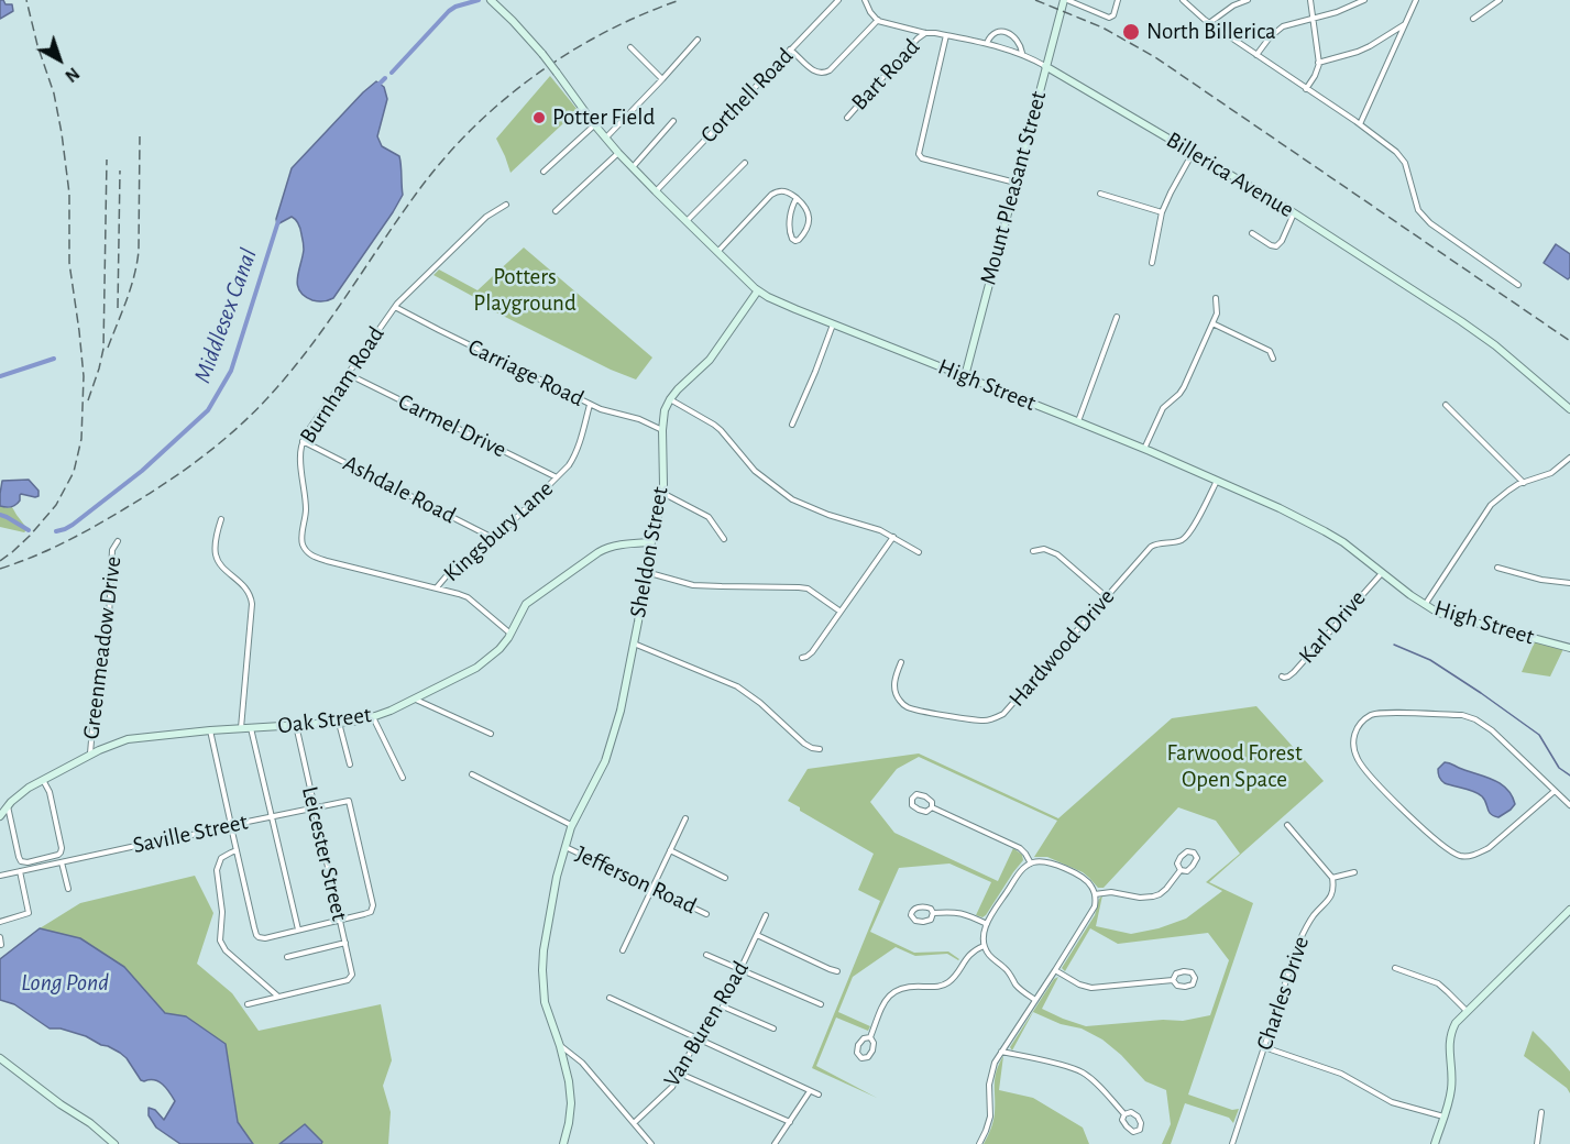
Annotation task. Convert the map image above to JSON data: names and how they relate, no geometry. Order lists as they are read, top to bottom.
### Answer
{
  "streets": {
    "main road": [
      "Billerica Avenue",
      "Mount Pleasant Street",
      "High Street",
      "Sheldon Street",
      "Oak Street"
    ],
    "street": [
      "Bart Road",
      "Corthell Road",
      "Carriage Road",
      "Burnham Road",
      "Carmel Drive",
      "Ashdale Road",
      "Kingsbury Lane",
      "Karl Drive",
      "Greenmeadow Drive",
      "Hardwood Drive",
      "Saville Street",
      "Leicester Street",
      "Jefferson Road",
      "Charles Drive",
      "Van Buren Road"
    ]
  },
  "crossings": [
    ["Bart Road", "Billerica Avenue"],
    ["Corthell Road", "High Street"],
    ["Billerica Avenue", "Mount Pleasant Street"],
    ["Mount Pleasant Street", "High Street"],
    ["Carriage Road", "Burnham Road"],
    ["Carriage Road", "Kingsbury Lane"],
    ["Carriage Road", "Sheldon Street"],
    ["Burnham Road", "Carmel Drive"],
    ["Burnham Road", "Ashdale Road"],
    ["Burnham Road", "Kingsbury Lane"],
    ["Burnham Road", "Oak Street"],
    ["High Street", "Sheldon Street"],
    ["High Street", "Karl Drive"],
    ["High Street", "Hardwood Drive"],
    ["Carmel Drive", "Kingsbury Lane"],
    ["Ashdale Road", "Kingsbury Lane"],
    ["Sheldon Street", "Oak Street"],
    ["Sheldon Street", "Jefferson Road"],
    ["Greenmeadow Drive", "Oak Street"],
    ["Oak Street", "Leicester Street"],
    ["Saville Street", "Leicester Street"]
  ],
  "water": ["Middlesex Canal", "Long Pond"],
  "parks": ["Potters Playground", "Farwood Forest Open Space"],
  "places": ["North Billerica", "Potter Field"],
  "north": "bottom right"
}
